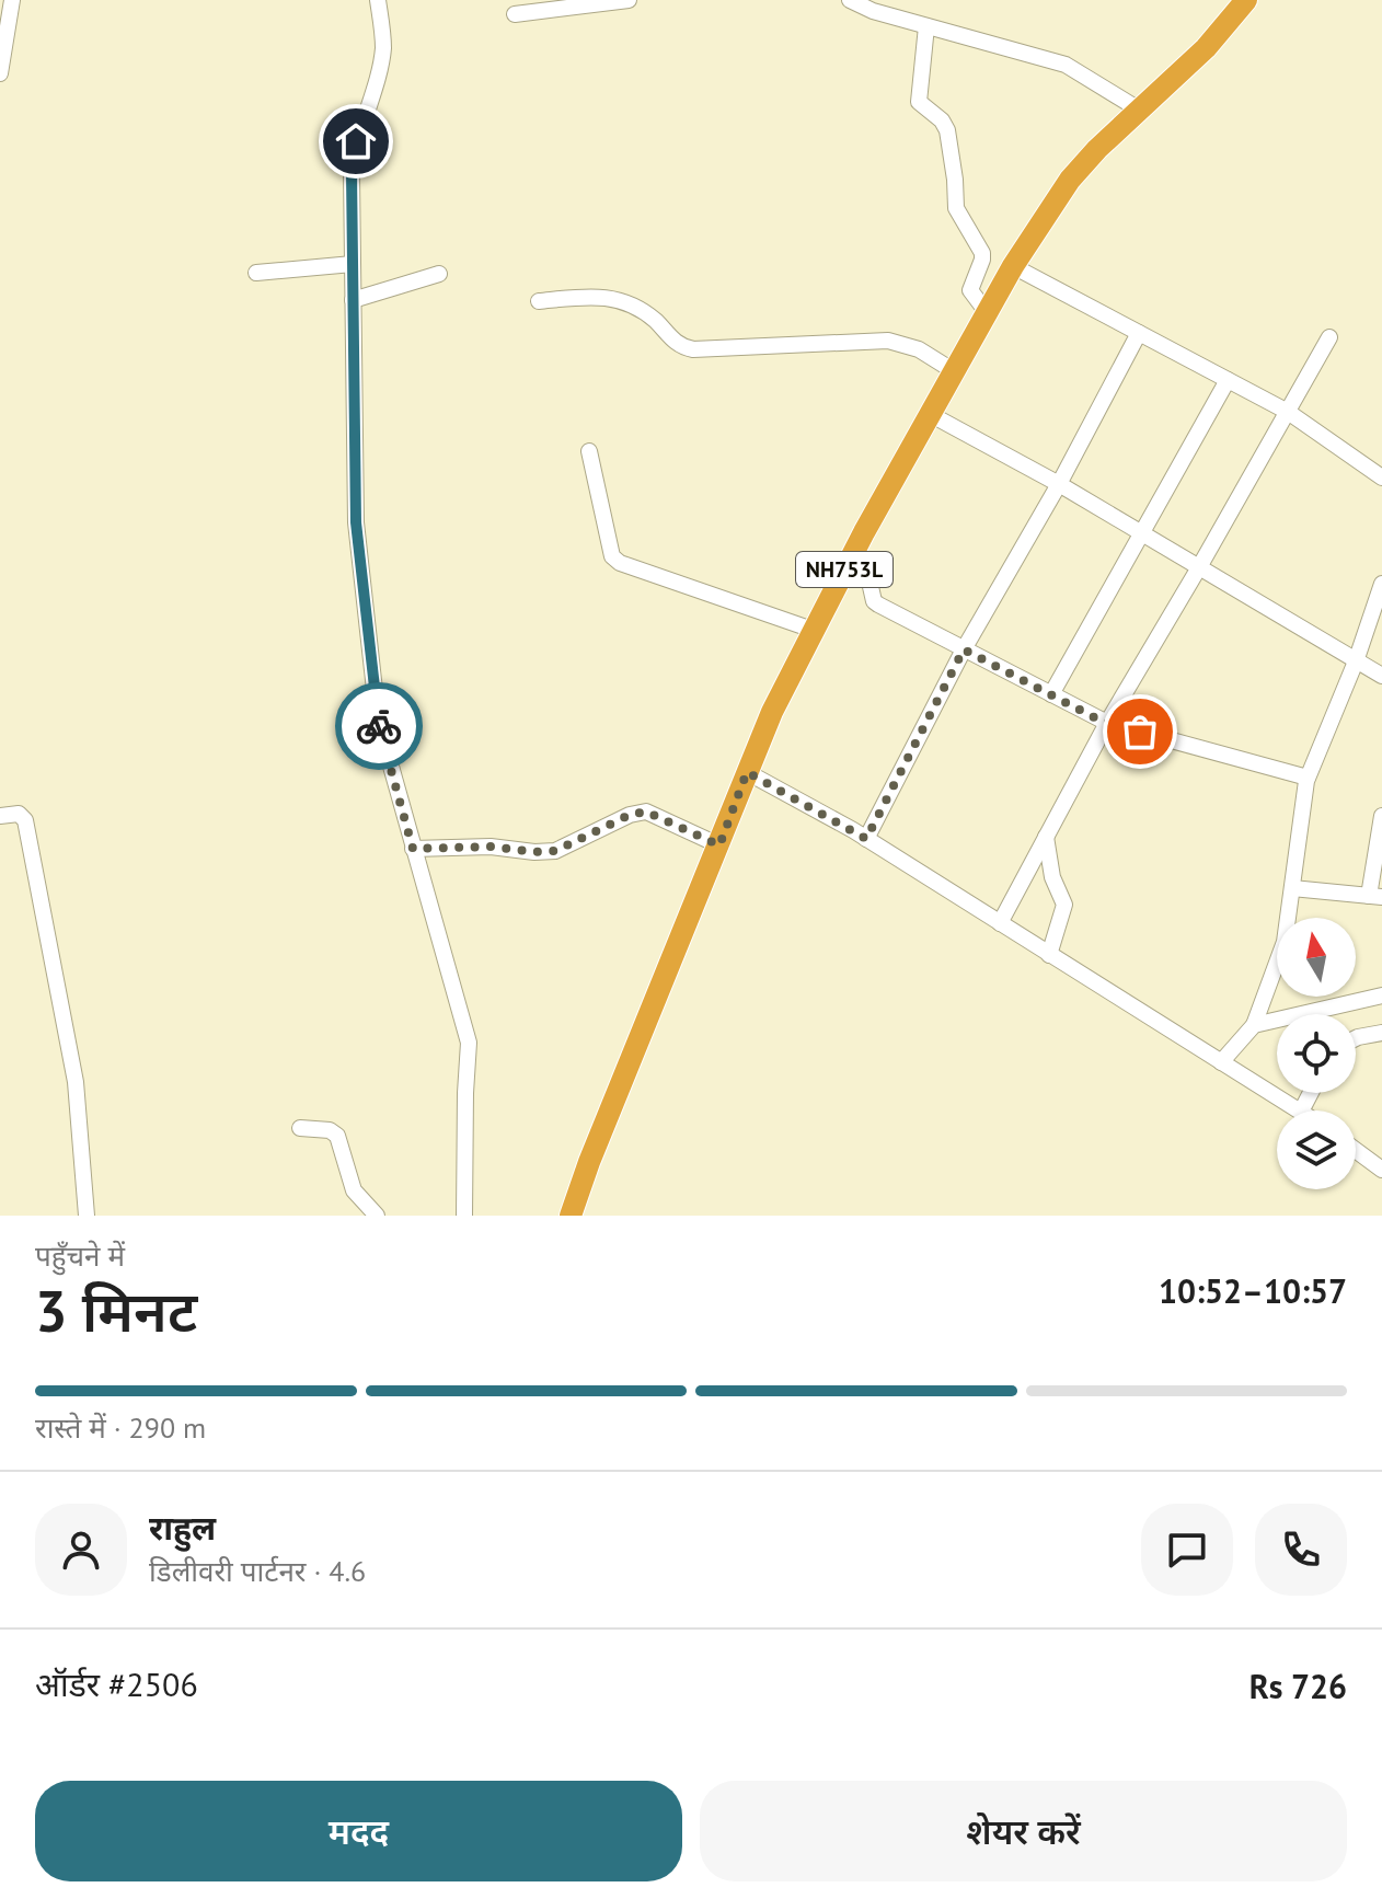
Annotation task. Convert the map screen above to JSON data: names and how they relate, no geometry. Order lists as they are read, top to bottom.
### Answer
{
  "streets": {
    "highway": ["NH753L"]
  },
  "north": "top",
  "page": {
    "heading": ["3 मिनट", "पहुँचने में", "10:52–10:57"],
    "panel": [
      "राहुल",
      "डिलीवरी पार्टनर · 4.6",
      "ऑर्डर #2506",
      "Rs 726"
    ],
    "bar": "रास्ते में · 290 m",
    "buttons": ["मदद", "शेयर करें"]
  }
}
